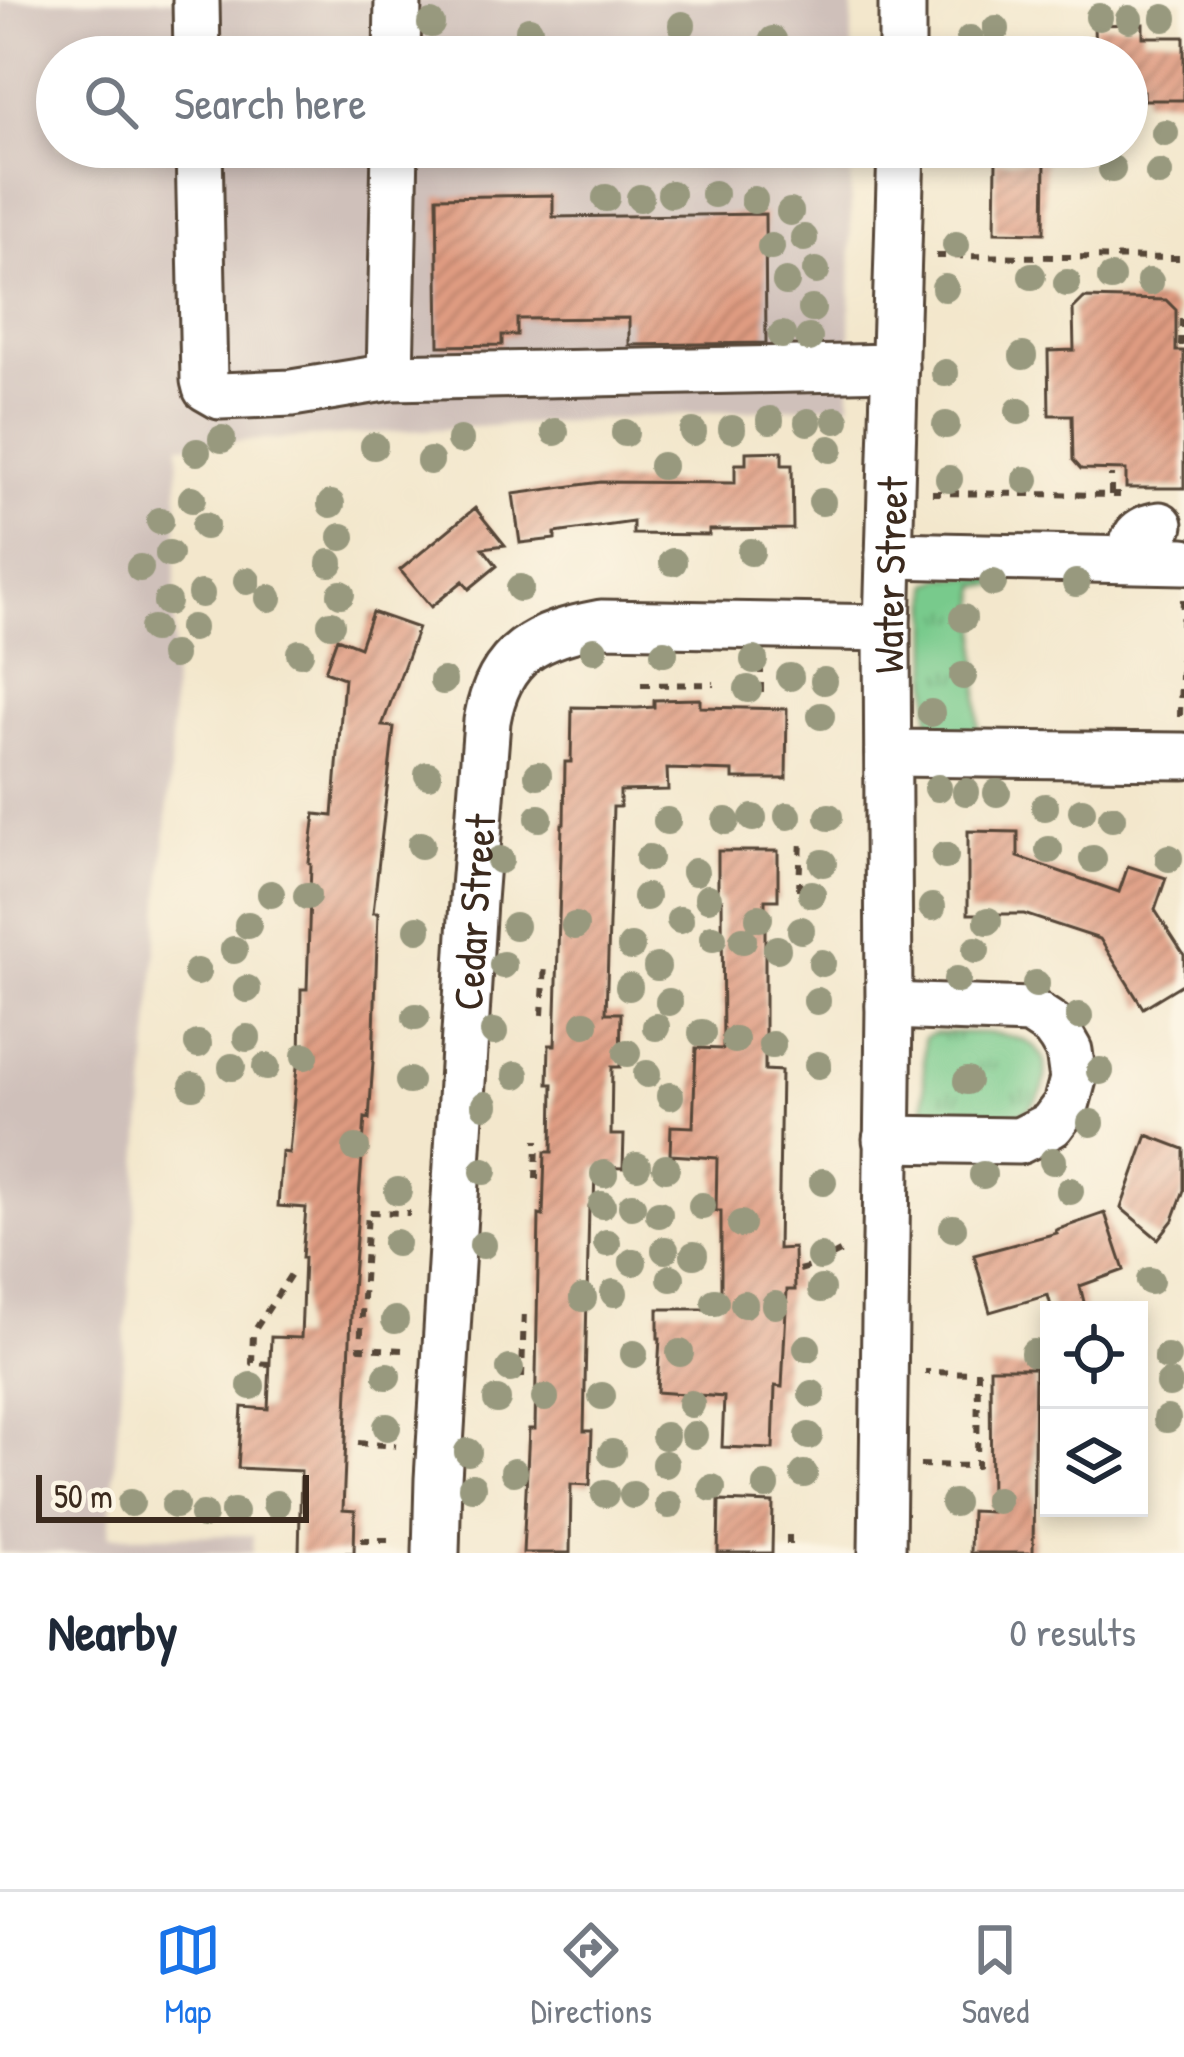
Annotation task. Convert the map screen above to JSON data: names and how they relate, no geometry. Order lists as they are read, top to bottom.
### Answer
{
  "streets": {
    "street": ["Water Street", "Cedar Street"]
  },
  "crossings": [
    ["Water Street", "Cedar Street"]
  ],
  "scale_bar": "50 m",
  "page": {
    "search": "Search here",
    "scale": "50 m",
    "heading": ["Nearby", "0 results"],
    "nav": ["Map", "Directions", "Saved"]
  }
}
